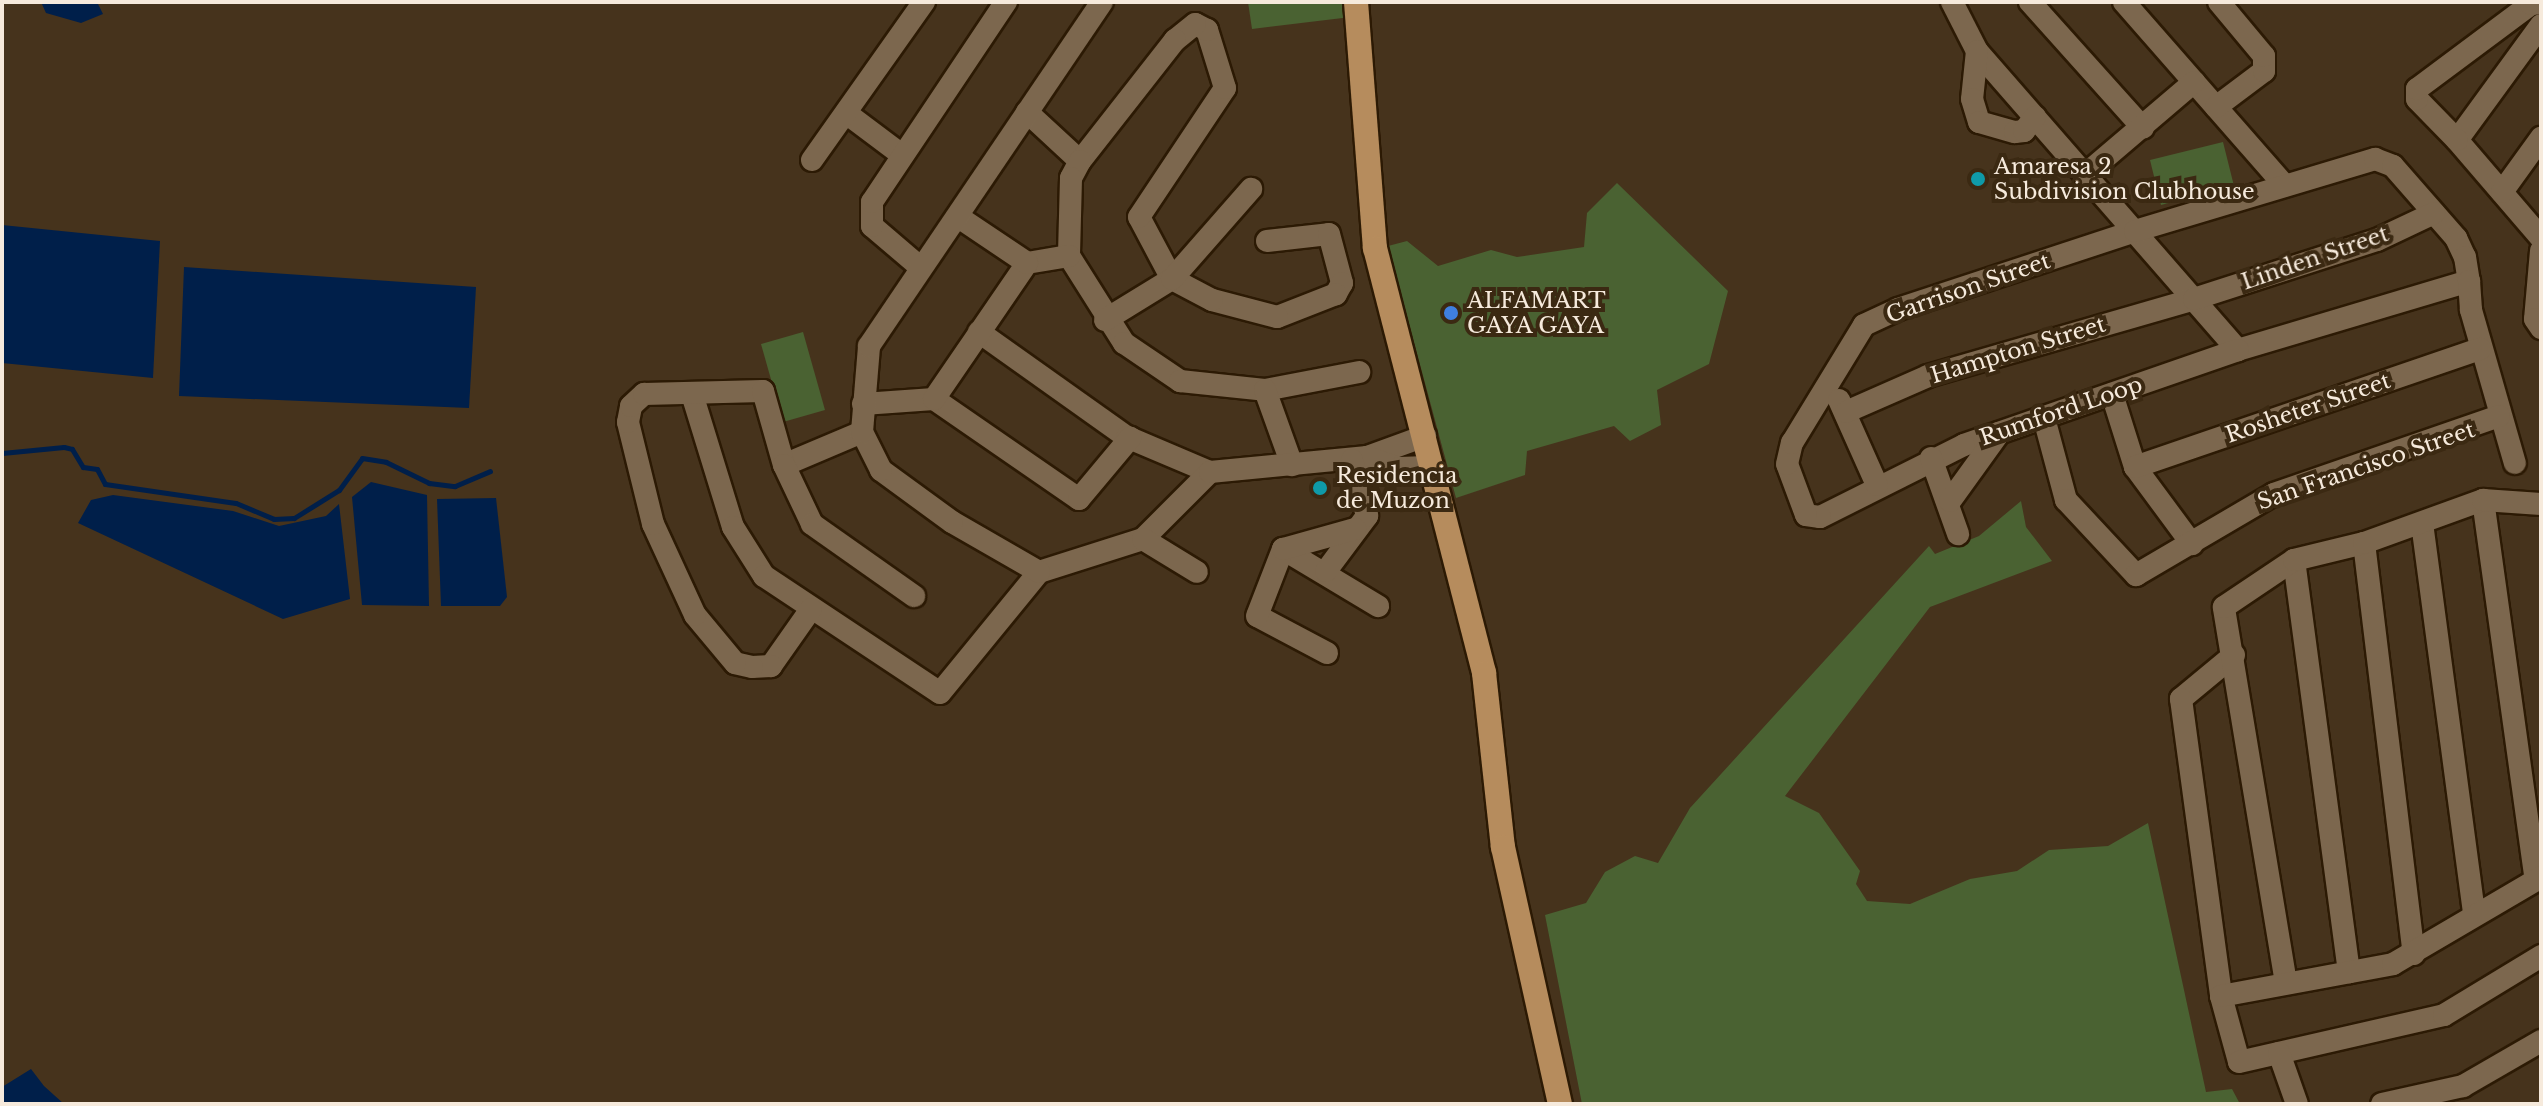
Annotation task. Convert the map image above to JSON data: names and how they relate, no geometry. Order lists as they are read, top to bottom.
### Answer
{
  "streets": {
    "street": [
      "Linden Street",
      "Garrison Street",
      "Hampton Street",
      "Rosheter Street",
      "Rumford Loop",
      "San Francisco Street"
    ]
  },
  "crossings": [
    ["Linden Street", "Garrison Street"],
    ["Linden Street", "Hampton Street"],
    ["Garrison Street", "Rumford Loop"],
    ["Rumford Loop", "San Francisco Street"]
  ],
  "places": ["Amaresa 2 Subdivision Clubhouse", "ALFAMART GAYA GAYA", "Residencia de Muzon"]
}
